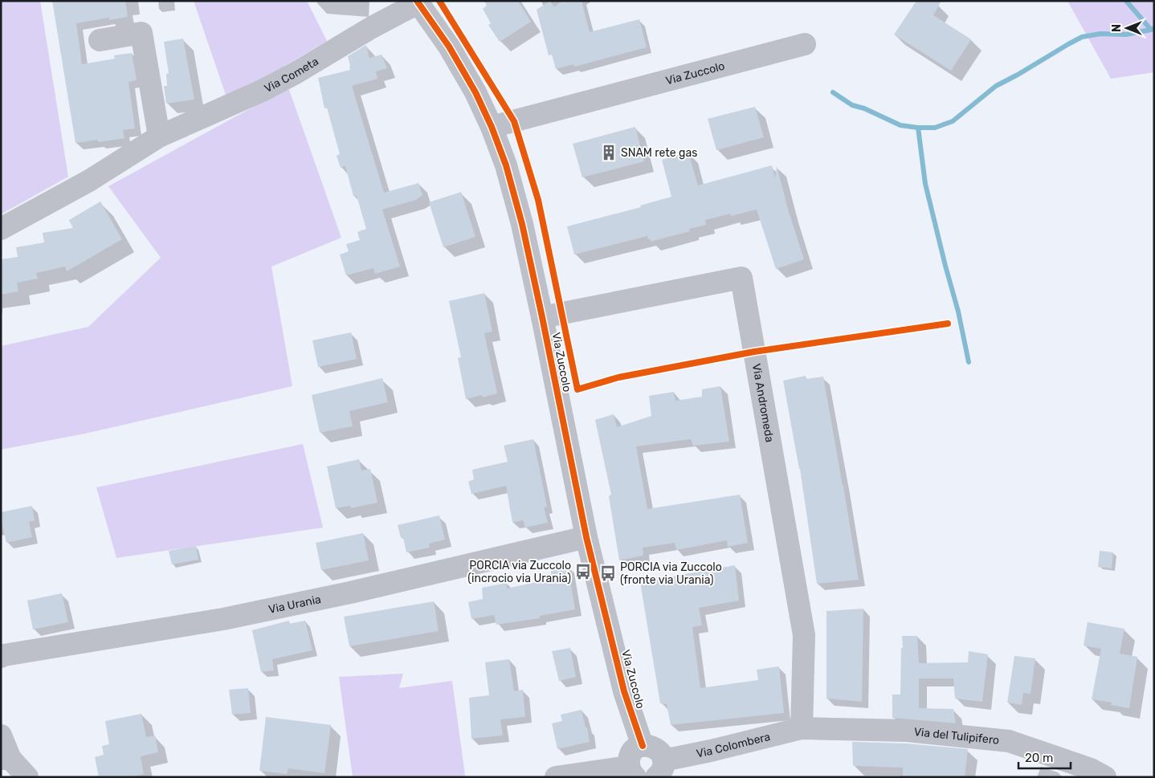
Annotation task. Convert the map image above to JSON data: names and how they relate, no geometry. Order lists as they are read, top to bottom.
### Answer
{
  "streets": {
    "street": [
      "Via Zuccolo",
      "Via Cometa",
      "Via Andromeda",
      "Via Urania",
      "Via del Tulipifero",
      "Via Colombera"
    ]
  },
  "crossings": [
    ["Via Zuccolo", "Via Cometa"],
    ["Via Zuccolo", "Via Andromeda"],
    ["Via Zuccolo", "Via Urania"],
    ["Via Andromeda", "Via del Tulipifero"],
    ["Via Andromeda", "Via Colombera"],
    ["Via del Tulipifero", "Via Colombera"]
  ],
  "places": {
    "building": ["SNAM rete gas"],
    "bus stop": ["PORCIA via Zuccolo (incrocio via Urania)", "PORCIA via Zuccolo (fronte via Urania)"]
  },
  "scale_bar": "20 m",
  "north": "left"
}
